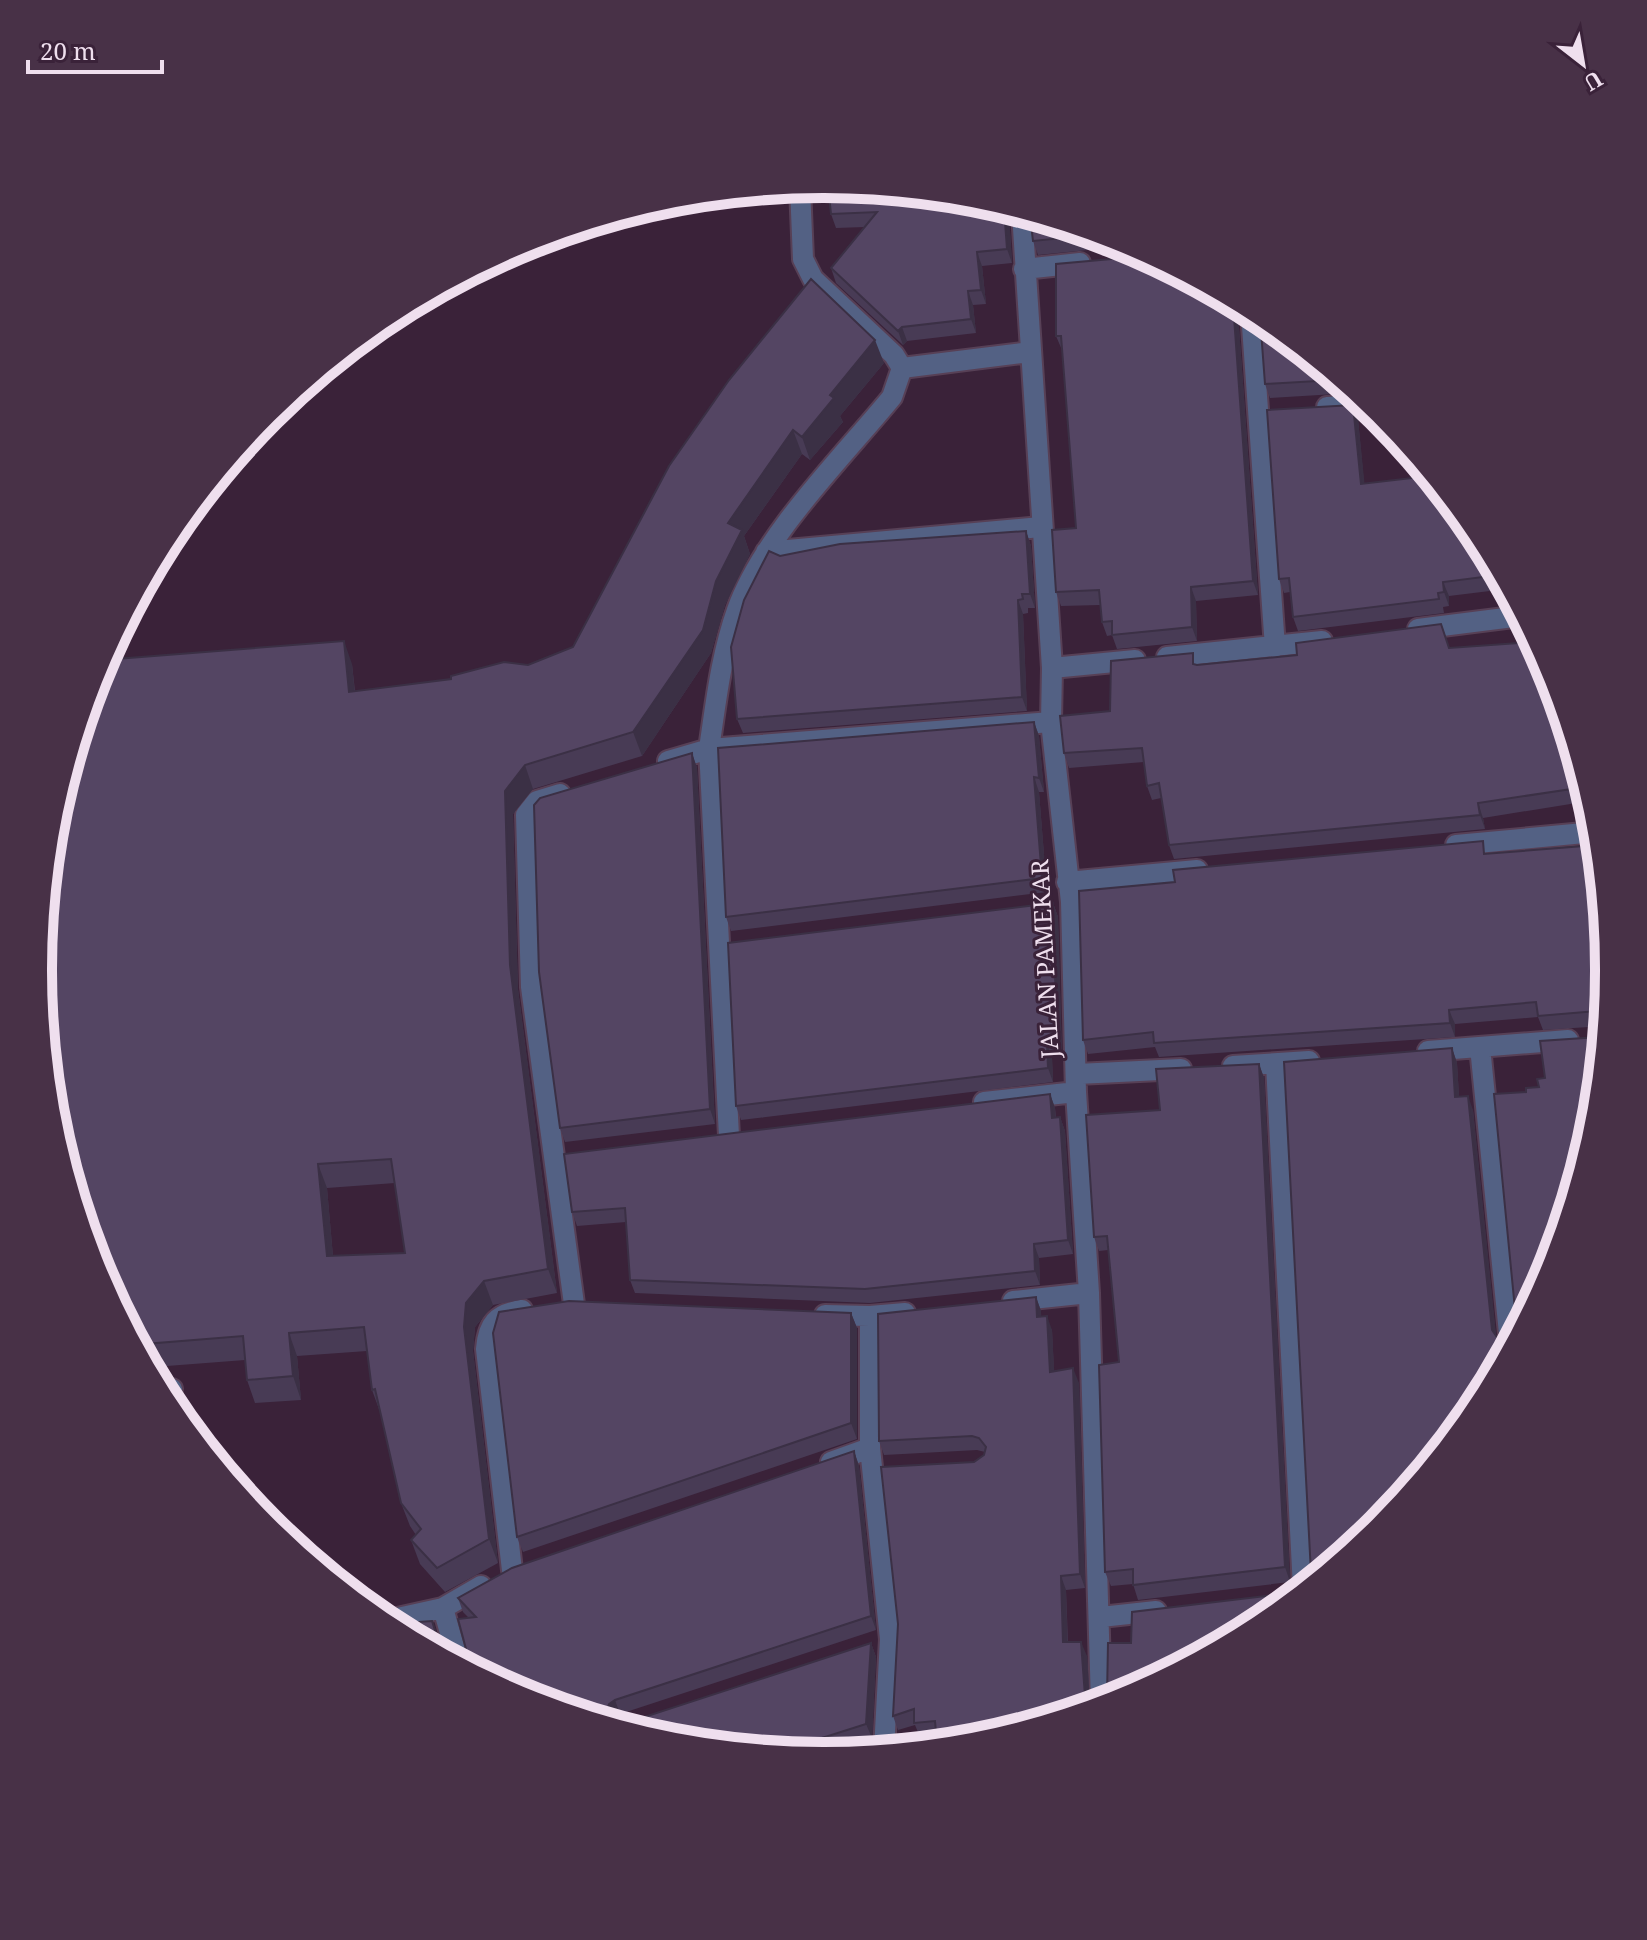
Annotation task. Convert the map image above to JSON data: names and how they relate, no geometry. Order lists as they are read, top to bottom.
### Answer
{
  "streets": {
    "street": ["JALAN PAMEKAR"]
  },
  "scale_bar": "20 m",
  "north": "bottom right"
}
